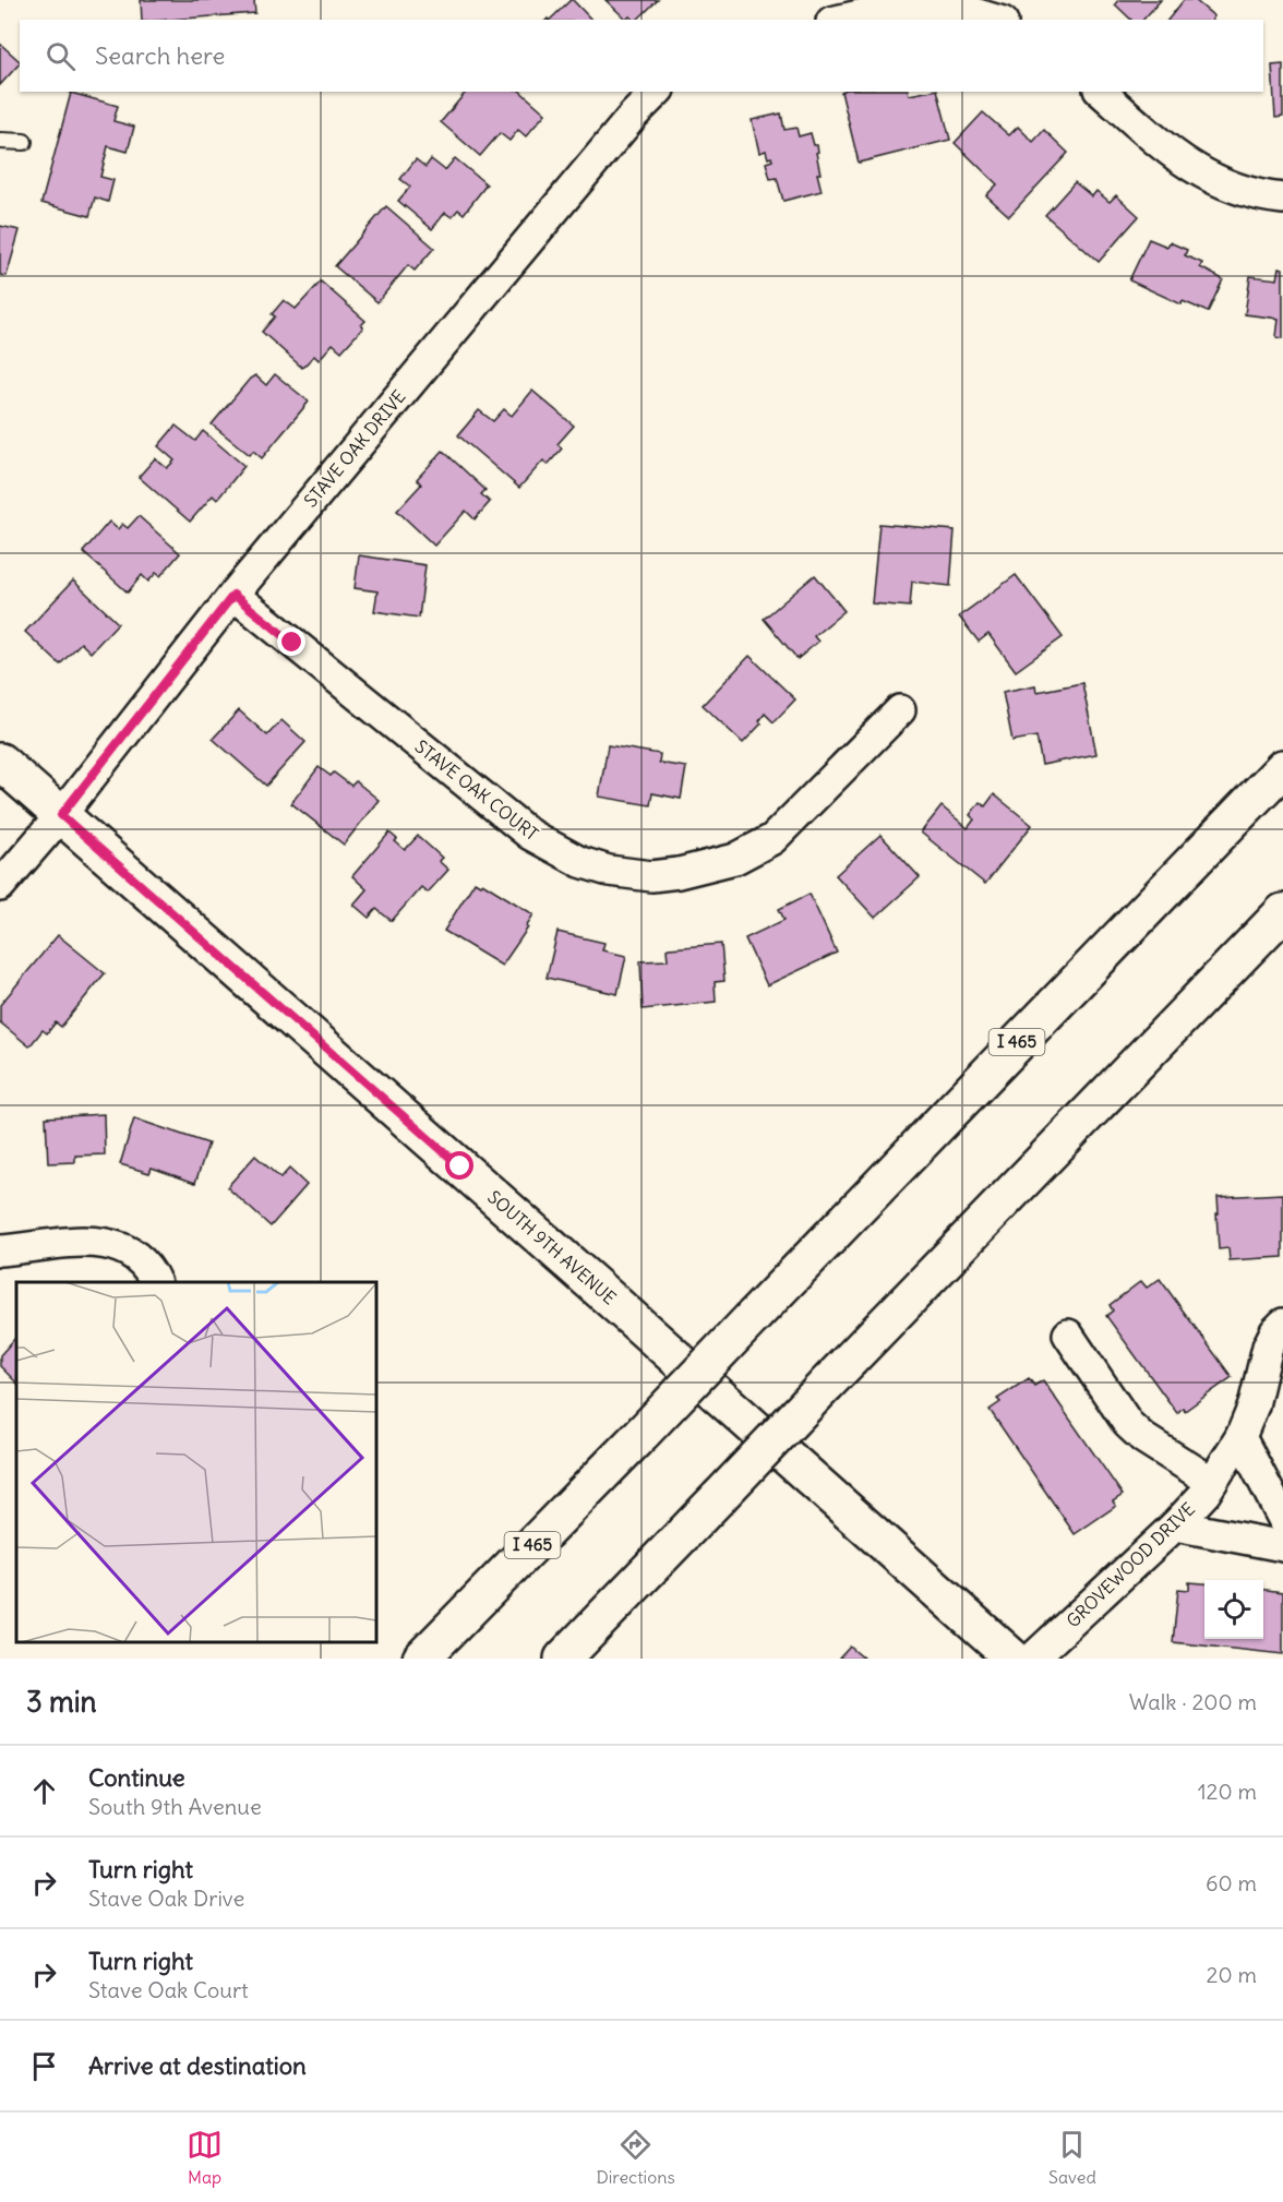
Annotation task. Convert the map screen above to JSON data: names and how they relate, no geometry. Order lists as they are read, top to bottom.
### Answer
{
  "streets": {
    "main road": ["I 465", "SOUTH 9TH AVENUE"],
    "street": ["STAVE OAK DRIVE", "STAVE OAK COURT", "GROVEWOOD DRIVE"]
  },
  "crossings": [
    ["STAVE OAK DRIVE", "STAVE OAK COURT"],
    ["STAVE OAK DRIVE", "SOUTH 9TH AVENUE"]
  ],
  "page": {
    "search": "Search here",
    "heading": ["3 min", "Walk · 200 m"],
    "list": [
      ["Continue", "South 9th Avenue", "120 m"],
      ["Turn right", "Stave Oak Drive", "60 m"],
      ["Turn right", "Stave Oak Court", "20 m"],
      "Arrive at destination"
    ],
    "nav": ["Map", "Directions", "Saved"]
  }
}
